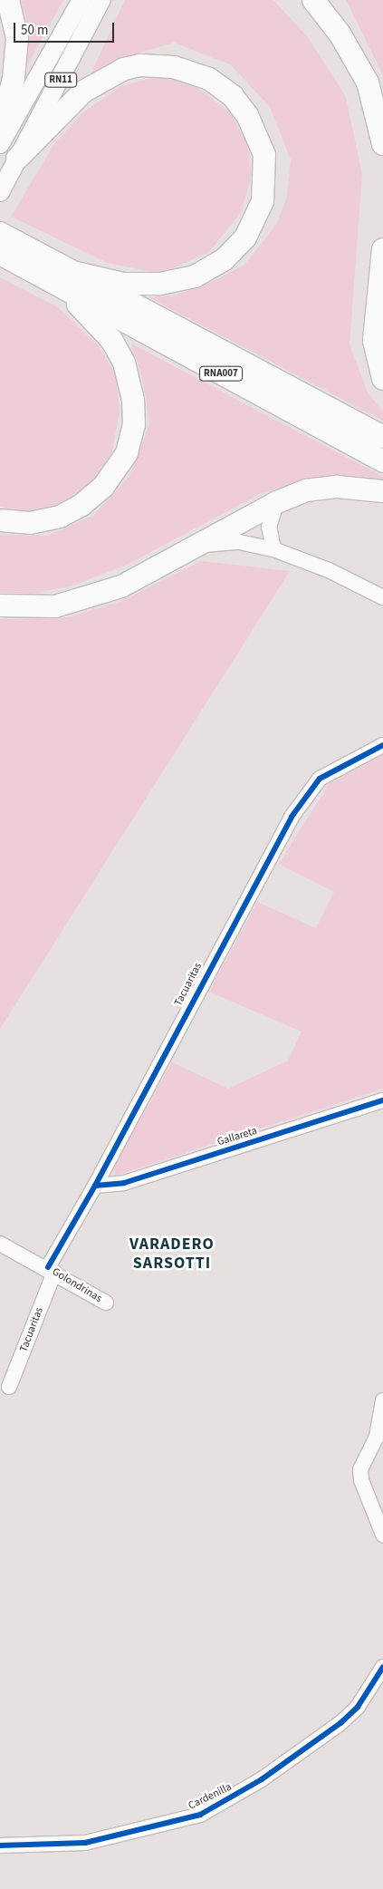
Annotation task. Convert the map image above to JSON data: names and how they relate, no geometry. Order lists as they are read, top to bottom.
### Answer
{
  "streets": {
    "highway": ["RNA007"],
    "main road": ["RN11"],
    "street": [
      "Tacuaritas",
      "Gallareta",
      "Golondrinas",
      "Cardenilla"
    ]
  },
  "crossings": [
    ["Tacuaritas", "Gallareta"],
    ["Tacuaritas", "Golondrinas"]
  ],
  "districts": ["VARADERO SARSOTTI"],
  "scale_bar": "50 m"
}
